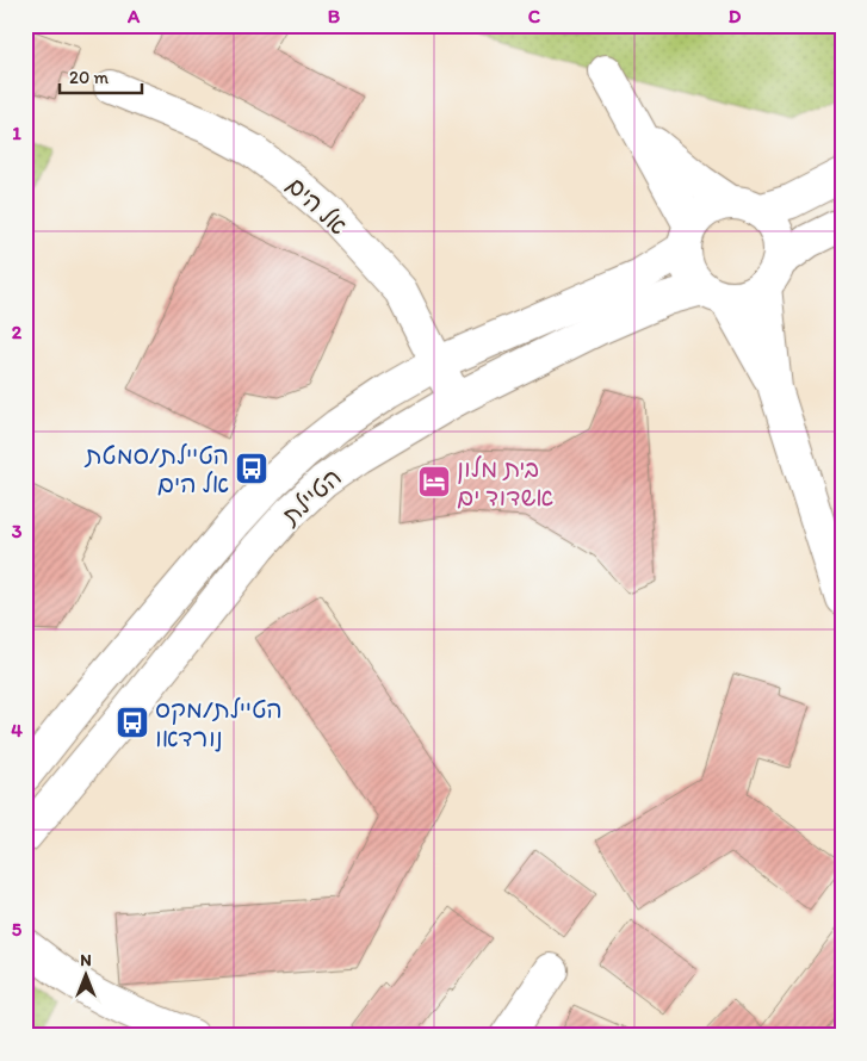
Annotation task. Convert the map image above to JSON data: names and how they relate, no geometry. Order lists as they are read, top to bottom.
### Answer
{
  "streets": {
    "main road": ["אל הים", "הטיילת"]
  },
  "crossings": [
    ["אל הים", "הטיילת"]
  ],
  "places": {
    "bus stop": ["הטיילת/סמטת אל הים", "הטיילת/מקס נורדאו"],
    "hotel": ["בית מלון אשדוד ים"]
  },
  "scale_bar": "20 m",
  "north": "top",
  "grid": {
    "columns": [
      "A",
      "B",
      "C",
      "D"
    ],
    "rows": [
      "1",
      "2",
      "3",
      "4",
      "5"
    ]
  }
}
